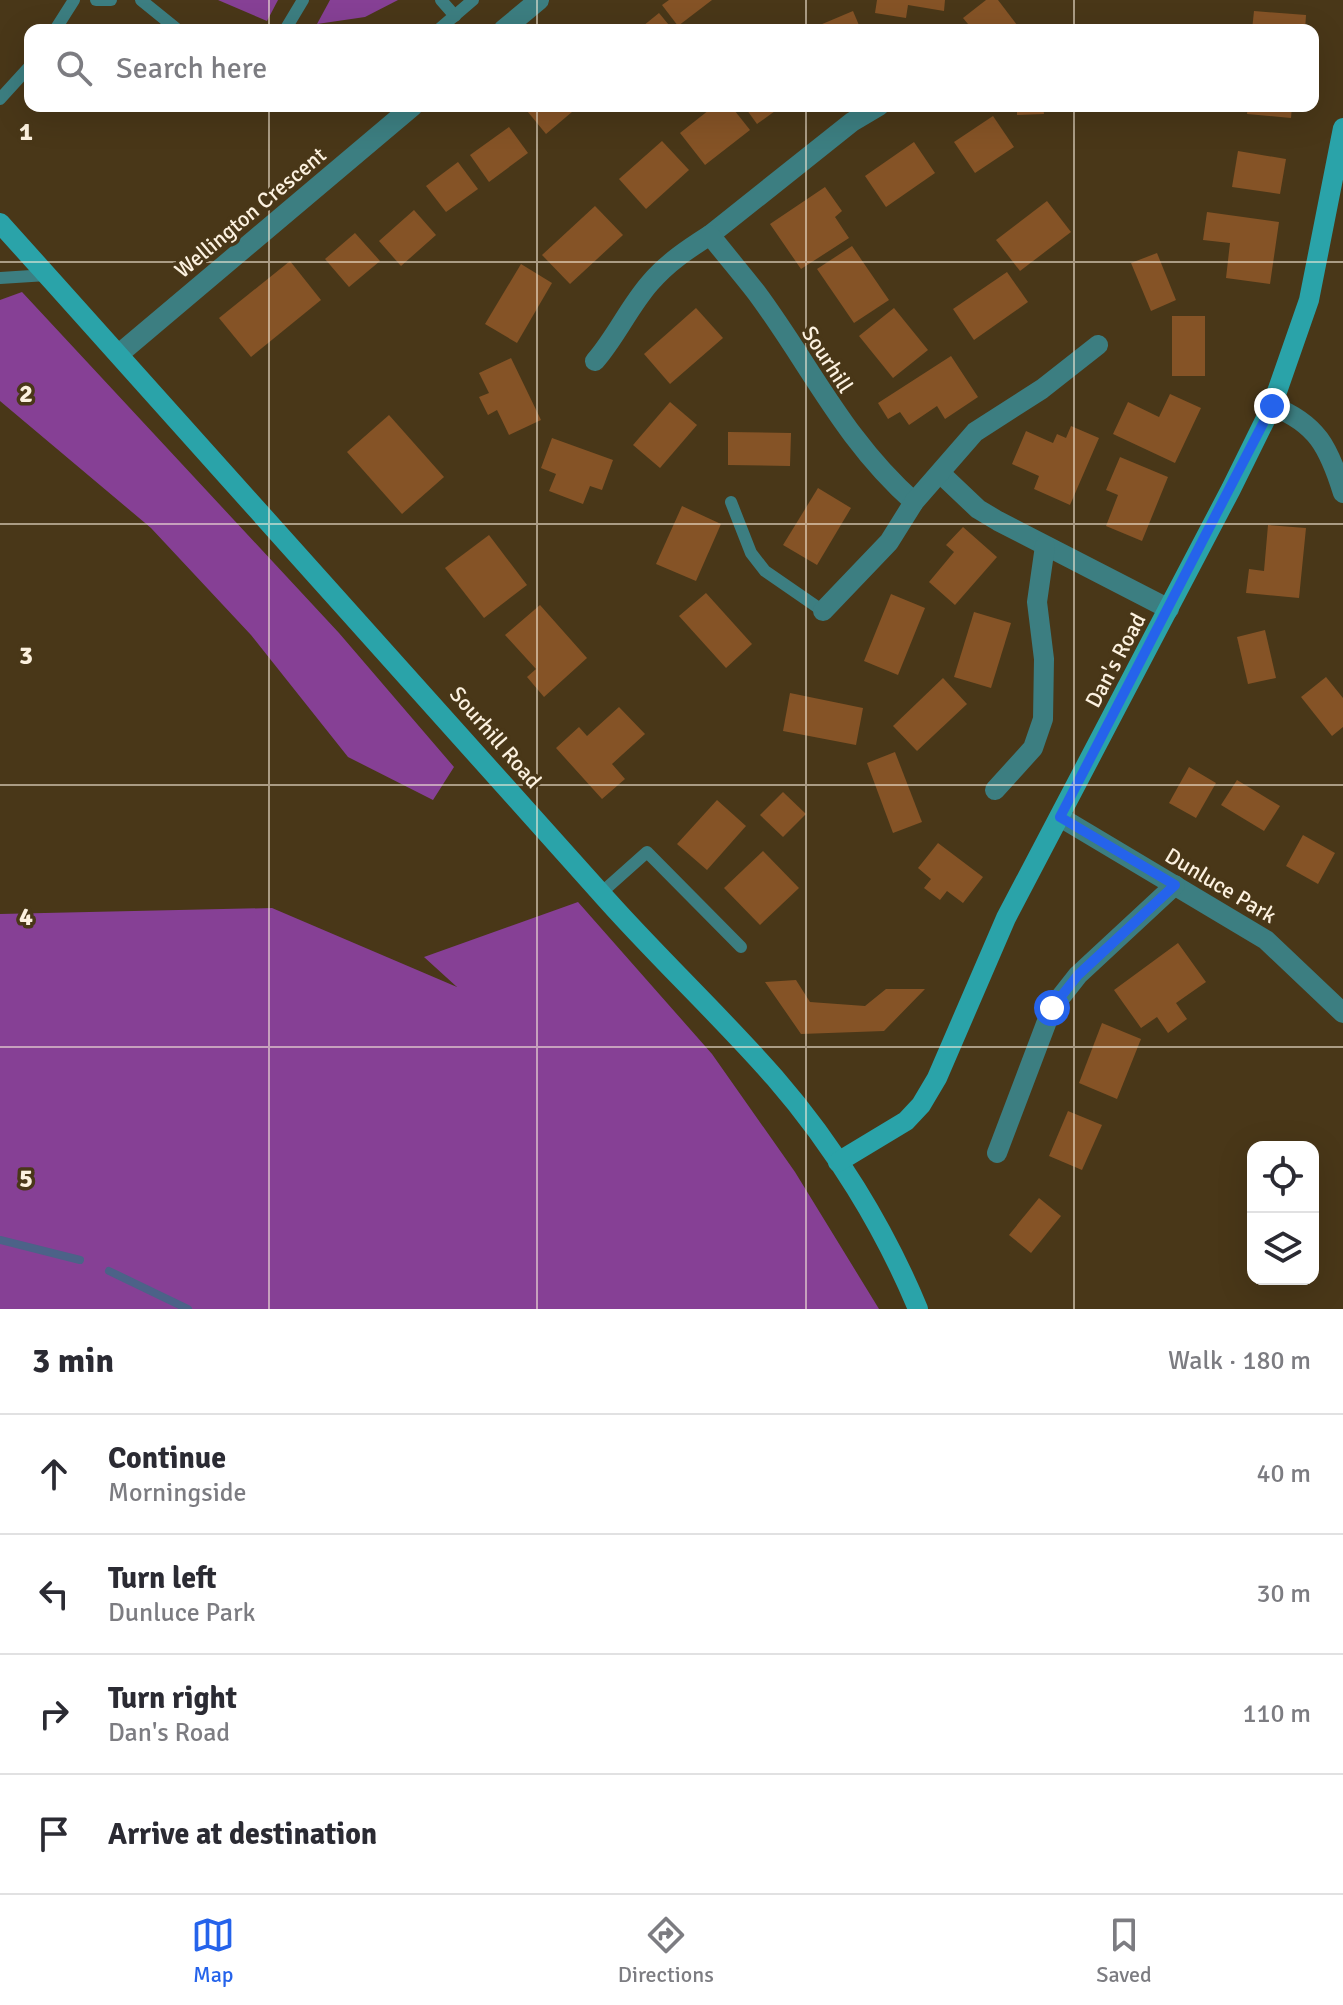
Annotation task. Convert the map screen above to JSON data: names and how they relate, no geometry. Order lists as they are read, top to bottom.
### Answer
{
  "streets": {
    "street": [
      "Wellington Crescent",
      "Sourhill",
      "Dan's Road",
      "Sourhill Road",
      "Dunluce Park"
    ]
  },
  "crossings": [
    ["Wellington Crescent", "Sourhill Road"],
    ["Dan's Road", "Sourhill Road"],
    ["Dan's Road", "Dunluce Park"]
  ],
  "page": {
    "search": "Search here",
    "heading": ["3 min", "Walk · 180 m"],
    "list": [
      ["Continue", "Morningside", "40 m"],
      ["Turn left", "Dunluce Park", "30 m"],
      ["Turn right", "Dan's Road", "110 m"],
      "Arrive at destination"
    ],
    "nav": ["Map", "Directions", "Saved"]
  },
  "grid": {
    "rows": [
      "1",
      "2",
      "3",
      "4",
      "5"
    ]
  }
}
